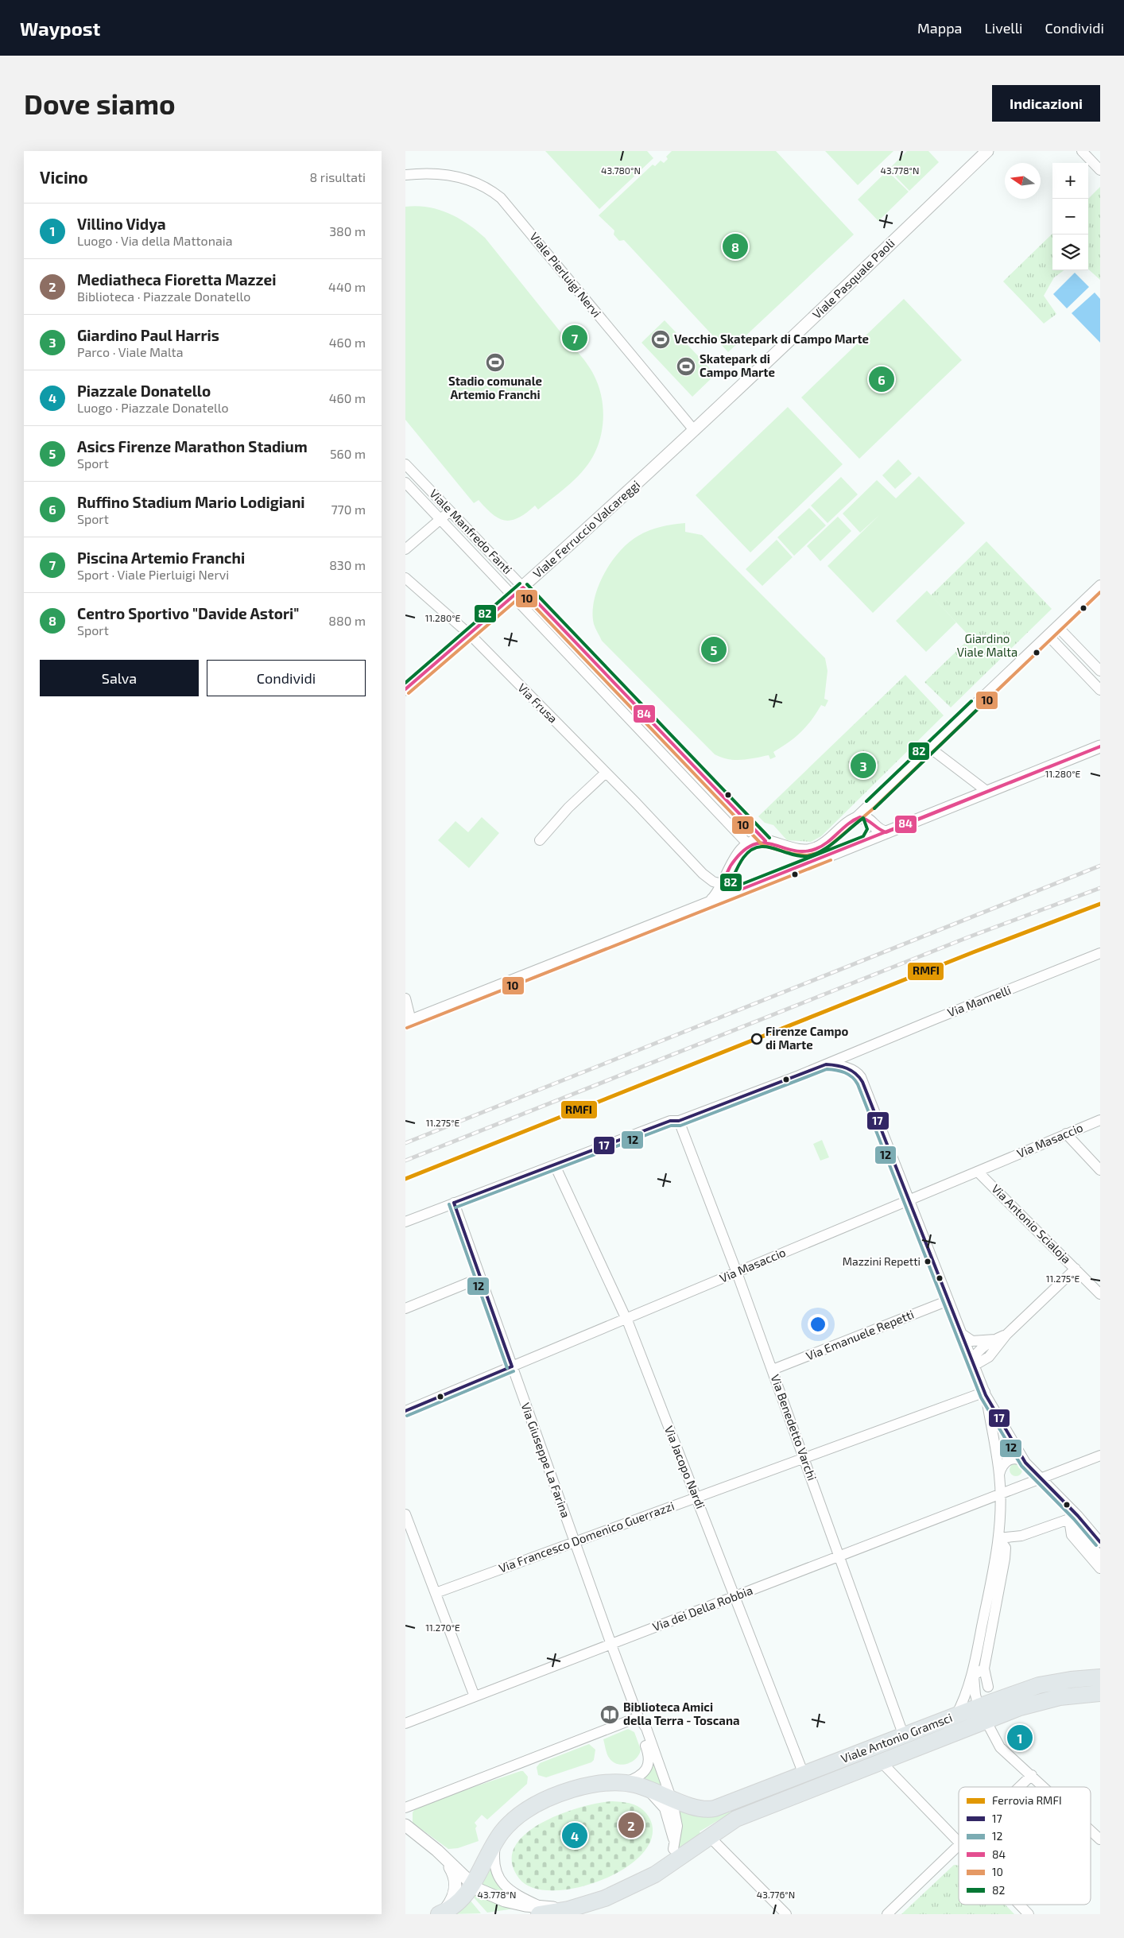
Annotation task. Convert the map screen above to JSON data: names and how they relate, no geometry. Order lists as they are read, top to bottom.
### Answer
{
  "streets": {
    "main road": ["Viale Antonio Gramsci"],
    "street": [
      "Viale Pierluigi Nervi",
      "Viale Pasquale Paoli",
      "Viale Ferruccio Valcareggi",
      "Viale Manfredo Fanti",
      "Via Frusa",
      "Via Mannelli",
      "Via Masaccio",
      "Via Antonio Scialoja",
      "Via Emanuele Repetti",
      "Via Benedetto Varchi",
      "Via Giuseppe La Farina",
      "Via Jacopo Nardi",
      "Via Francesco Domenico Guerrazzi",
      "Via dei Della Robbia"
    ]
  },
  "crossings": [
    ["Viale Pierluigi Nervi", "Viale Pasquale Paoli"],
    ["Viale Pasquale Paoli", "Viale Ferruccio Valcareggi"],
    ["Viale Ferruccio Valcareggi", "Viale Manfredo Fanti"],
    ["Viale Ferruccio Valcareggi", "Via Frusa"],
    ["Via Mannelli", "Via Benedetto Varchi"],
    ["Via Mannelli", "Via Giuseppe La Farina"],
    ["Via Mannelli", "Via Jacopo Nardi"],
    ["Via Masaccio", "Via Antonio Scialoja"],
    ["Via Masaccio", "Via Benedetto Varchi"],
    ["Via Masaccio", "Via Giuseppe La Farina"],
    ["Via Masaccio", "Via Jacopo Nardi"],
    ["Via Emanuele Repetti", "Via Benedetto Varchi"],
    ["Via Benedetto Varchi", "Via Francesco Domenico Guerrazzi"],
    ["Via Benedetto Varchi", "Via dei Della Robbia"],
    ["Via Benedetto Varchi", "Viale Antonio Gramsci"],
    ["Via Giuseppe La Farina", "Via Francesco Domenico Guerrazzi"],
    ["Via Giuseppe La Farina", "Via dei Della Robbia"],
    ["Via Jacopo Nardi", "Via Francesco Domenico Guerrazzi"],
    ["Via Jacopo Nardi", "Via dei Della Robbia"],
    ["Via Jacopo Nardi", "Viale Antonio Gramsci"]
  ],
  "parks": ["Giardino Viale Malta"],
  "places": {
    "sports": ["Vecchio Skatepark di Campo Marte", "Stadio comunale Artemio Franchi", "Skatepark di Campo Marte"],
    "other": ["Firenze Campo di Marte", "Mazzini Repetti"],
    "library": ["Biblioteca Amici della Terra - Toscana"]
  },
  "lines": [
    "transit line 82",
    "transit line 84",
    "transit line 10",
    "rail line RMFI",
    "transit line 17",
    "transit line 12"
  ],
  "legend": [
    "Ferrovia RMFI",
    "17",
    "12",
    "84",
    "10",
    "82"
  ],
  "north": "left",
  "page": {
    "header": "Waypost",
    "nav": ["Mappa", "Livelli", "Condividi"],
    "buttons": [
      "Indicazioni",
      ["Salva", "Condividi"]
    ],
    "title": "Dove siamo",
    "heading": ["Vicino", "8 risultati"],
    "map_buttons": ["+", "−"],
    "list": [
      {
        "mark": "1",
        "name": "Villino Vidya",
        "note": "Luogo · Via della Mattonaia",
        "value": "380 m"
      },
      {
        "mark": "2",
        "name": "Mediatheca Fioretta Mazzei",
        "note": "Biblioteca · Piazzale Donatello",
        "value": "440 m"
      },
      {
        "mark": "3",
        "name": "Giardino Paul Harris",
        "note": "Parco · Viale Malta",
        "value": "460 m"
      },
      {
        "mark": "4",
        "name": "Piazzale Donatello",
        "note": "Luogo · Piazzale Donatello",
        "value": "460 m"
      },
      {
        "mark": "5",
        "name": "Asics Firenze Marathon Stadium",
        "note": "Sport",
        "value": "560 m"
      },
      {
        "mark": "6",
        "name": "Ruffino Stadium Mario Lodigiani",
        "note": "Sport",
        "value": "770 m"
      },
      {
        "mark": "7",
        "name": "Piscina Artemio Franchi",
        "note": "Sport · Viale Pierluigi Nervi",
        "value": "830 m"
      },
      {
        "mark": "8",
        "name": "Centro Sportivo \"Davide Astori\"",
        "note": "Sport",
        "value": "880 m"
      }
    ],
    "pins": [
      "8",
      "7",
      "6",
      "5",
      "3",
      "1",
      "2",
      "4"
    ]
  },
  "coordinates": [
    "43.780°N",
    "43.778°N",
    "11.280°E",
    "11.275°E",
    "11.270°E",
    "43.776°N"
  ]
}
